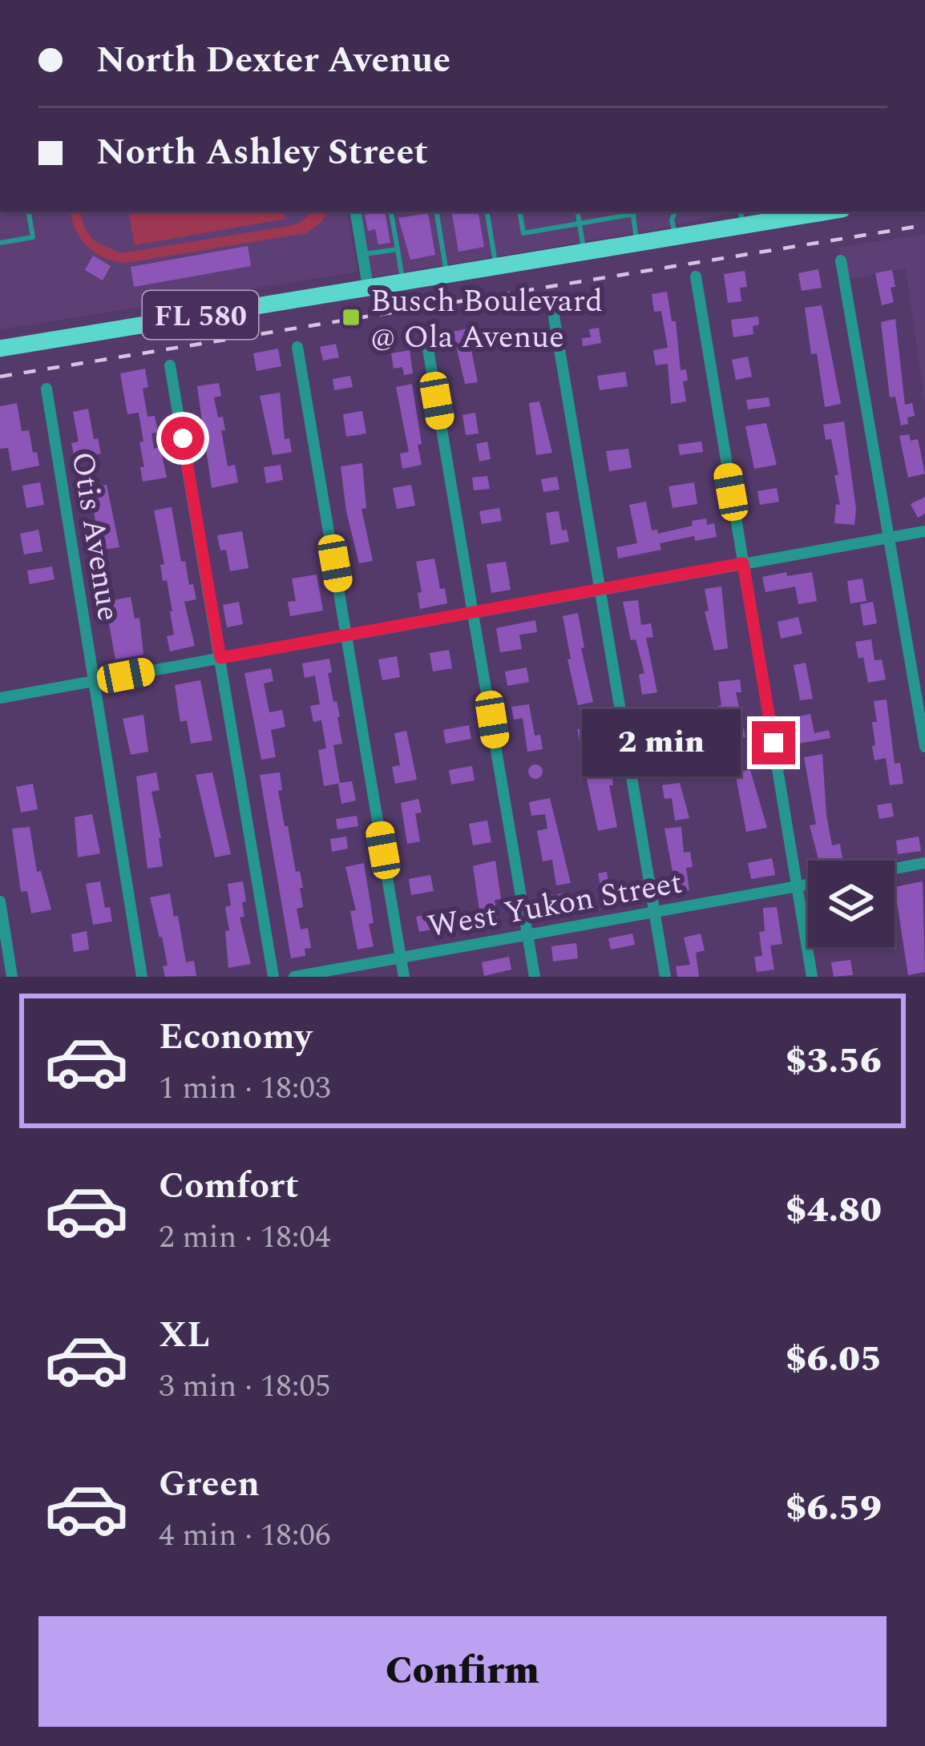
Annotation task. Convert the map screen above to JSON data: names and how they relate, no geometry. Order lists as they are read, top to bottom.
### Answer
{
  "streets": {
    "main road": ["FL 580"],
    "street": ["Otis Avenue", "West Yukon Street"]
  },
  "places": {
    "transit": ["Busch Boulevard @ Ola Avenue"]
  },
  "page": {
    "banner": ["North Dexter Avenue", "North Ashley Street"],
    "bubble": "2 min",
    "list": [
      {
        "name": "Economy",
        "note": "1 min · 18:03",
        "value": "$3.56"
      },
      {
        "name": "Comfort",
        "note": "2 min · 18:04",
        "value": "$4.80"
      },
      {
        "name": "XL",
        "note": "3 min · 18:05",
        "value": "$6.05"
      },
      {
        "name": "Green",
        "note": "4 min · 18:06",
        "value": "$6.59"
      }
    ],
    "buttons": "Confirm"
  }
}
